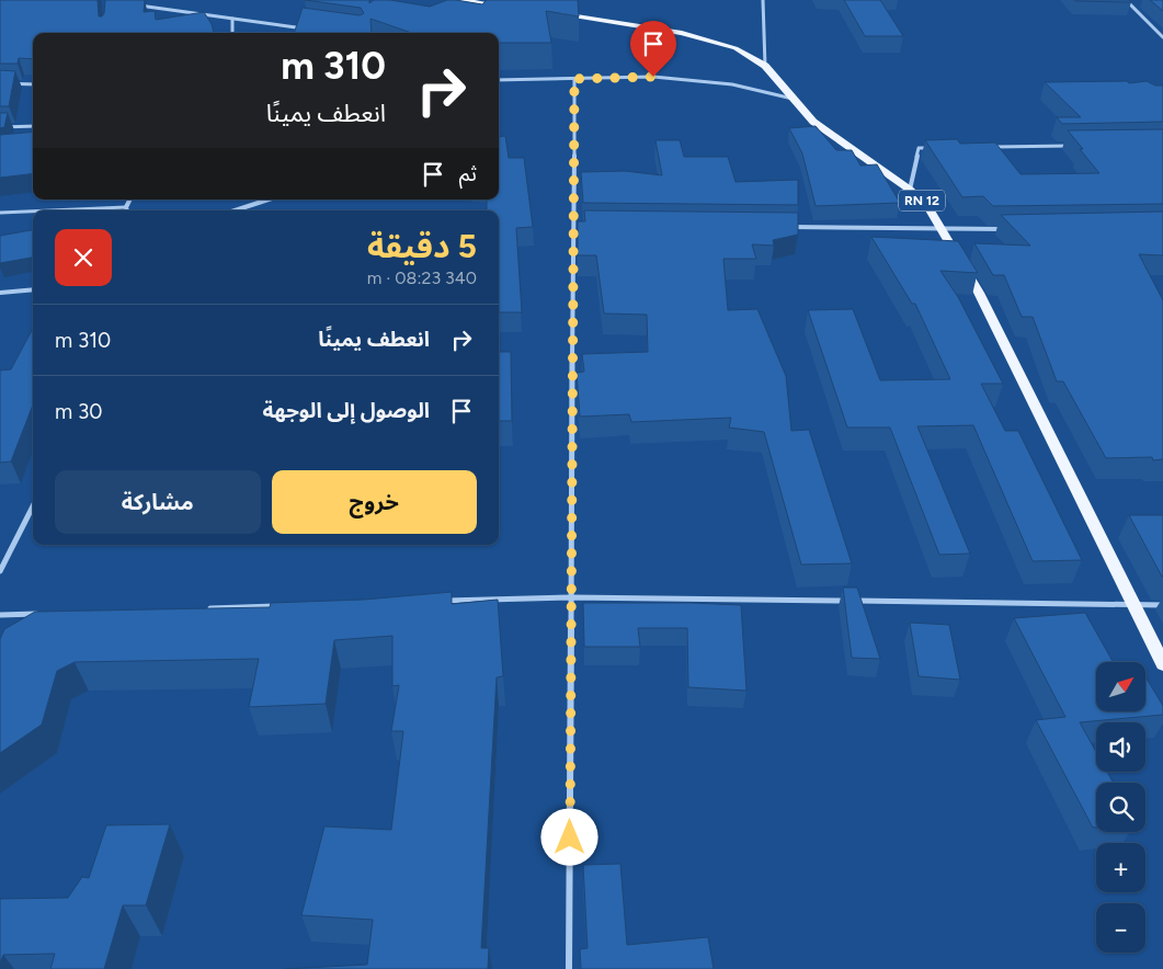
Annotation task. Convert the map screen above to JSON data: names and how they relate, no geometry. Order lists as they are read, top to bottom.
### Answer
{
  "streets": {
    "main road": ["RN 12"]
  },
  "north": "top right",
  "page": {
    "turn": ["310 m", "انعطف يمينًا"],
    "then": "ثم",
    "heading": ["5 دقيقة", "340 m · 08:23"],
    "list": [
      {
        "name": "انعطف يمينًا",
        "value": "310 m"
      },
      {
        "name": "الوصول إلى الوجهة",
        "value": "30 m"
      }
    ],
    "buttons": ["خروج", "مشاركة"],
    "map_buttons": ["+", "−"]
  }
}
